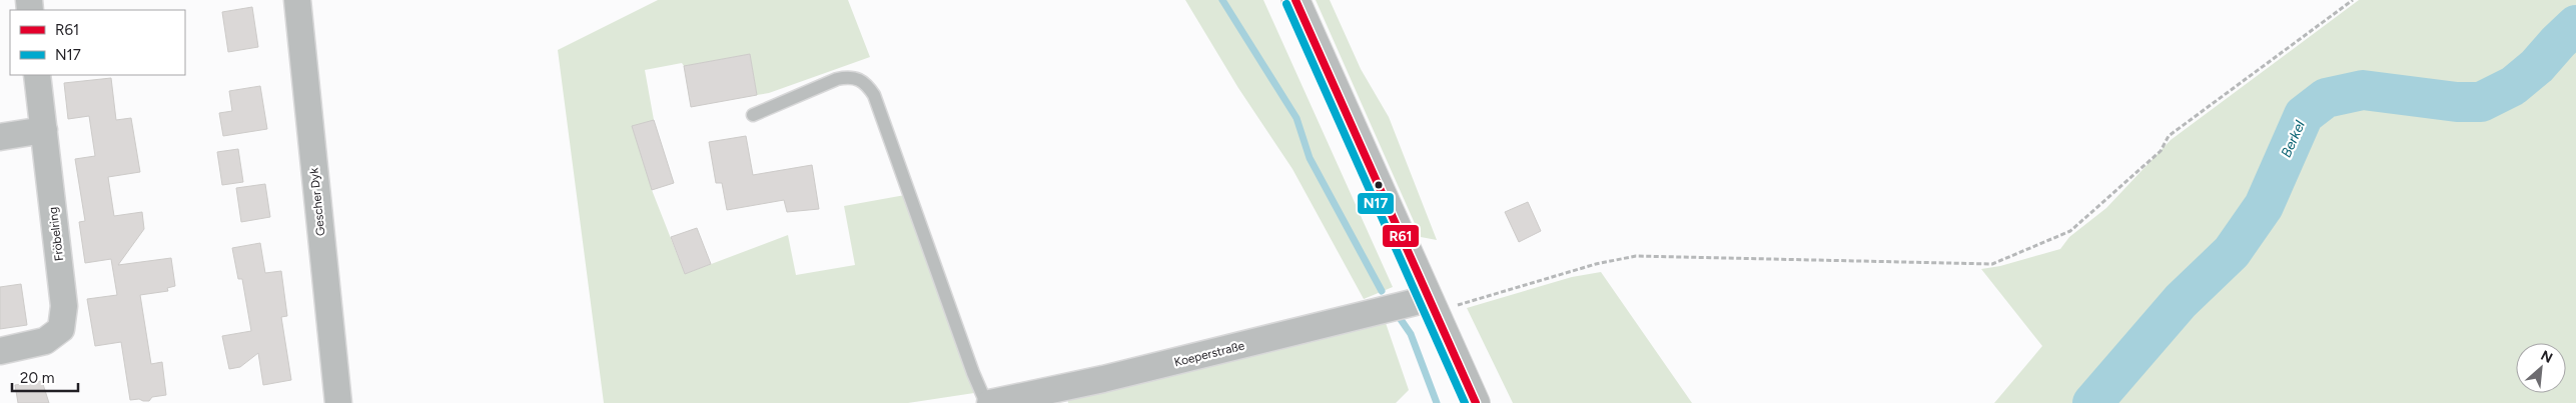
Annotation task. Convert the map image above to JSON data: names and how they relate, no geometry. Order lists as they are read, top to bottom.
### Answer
{
  "streets": {
    "street": ["Gescher Dyk", "Fröbelring", "Koeperstraße"]
  },
  "water": ["Berkel"],
  "lines": ["transit line R61", "transit line N17"],
  "legend": ["R61", "N17"],
  "scale_bar": "20 m",
  "north": "top right"
}
